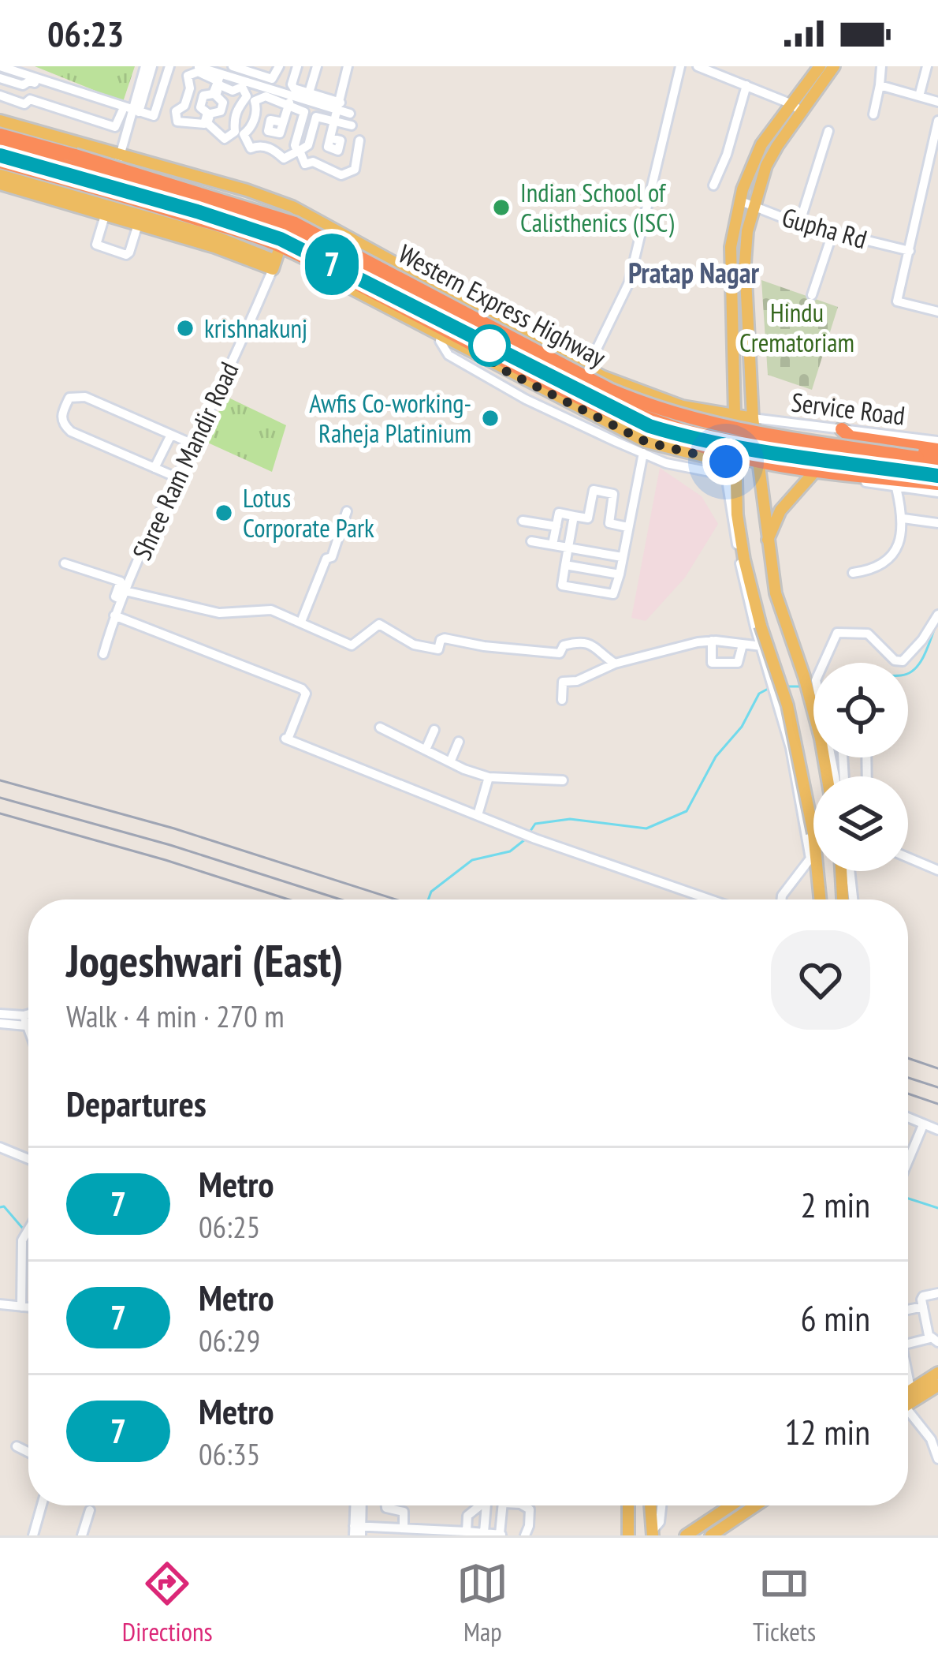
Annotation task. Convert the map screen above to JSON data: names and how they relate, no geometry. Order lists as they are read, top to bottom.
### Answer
{
  "streets": {
    "highway": ["Western Express Highway"],
    "street": ["Gupha Rd", "Service Road", "Shree Ram Mandir Road"]
  },
  "districts": ["Pratap Nagar"],
  "parks": ["Hindu Crematoriam"],
  "places": [
    "Indian School of Calisthenics (ISC)",
    "krishnakunj",
    "Awfis Co-working- Raheja Platinium",
    "Lotus Corporate Park"
  ],
  "lines": ["metro line 7"],
  "page": {
    "status": "06:23",
    "on_map": "7",
    "heading": [
      ["Jogeshwari (East)", "Walk · 4 min · 270 m"],
      "Departures"
    ],
    "list": [
      {
        "mark": "7",
        "name": "Metro",
        "note": "06:25",
        "value": "2 min"
      },
      {
        "mark": "7",
        "name": "Metro",
        "note": "06:29",
        "value": "6 min"
      },
      {
        "mark": "7",
        "name": "Metro",
        "note": "06:35",
        "value": "12 min"
      }
    ],
    "tabs": ["Directions", "Map", "Tickets"]
  }
}
